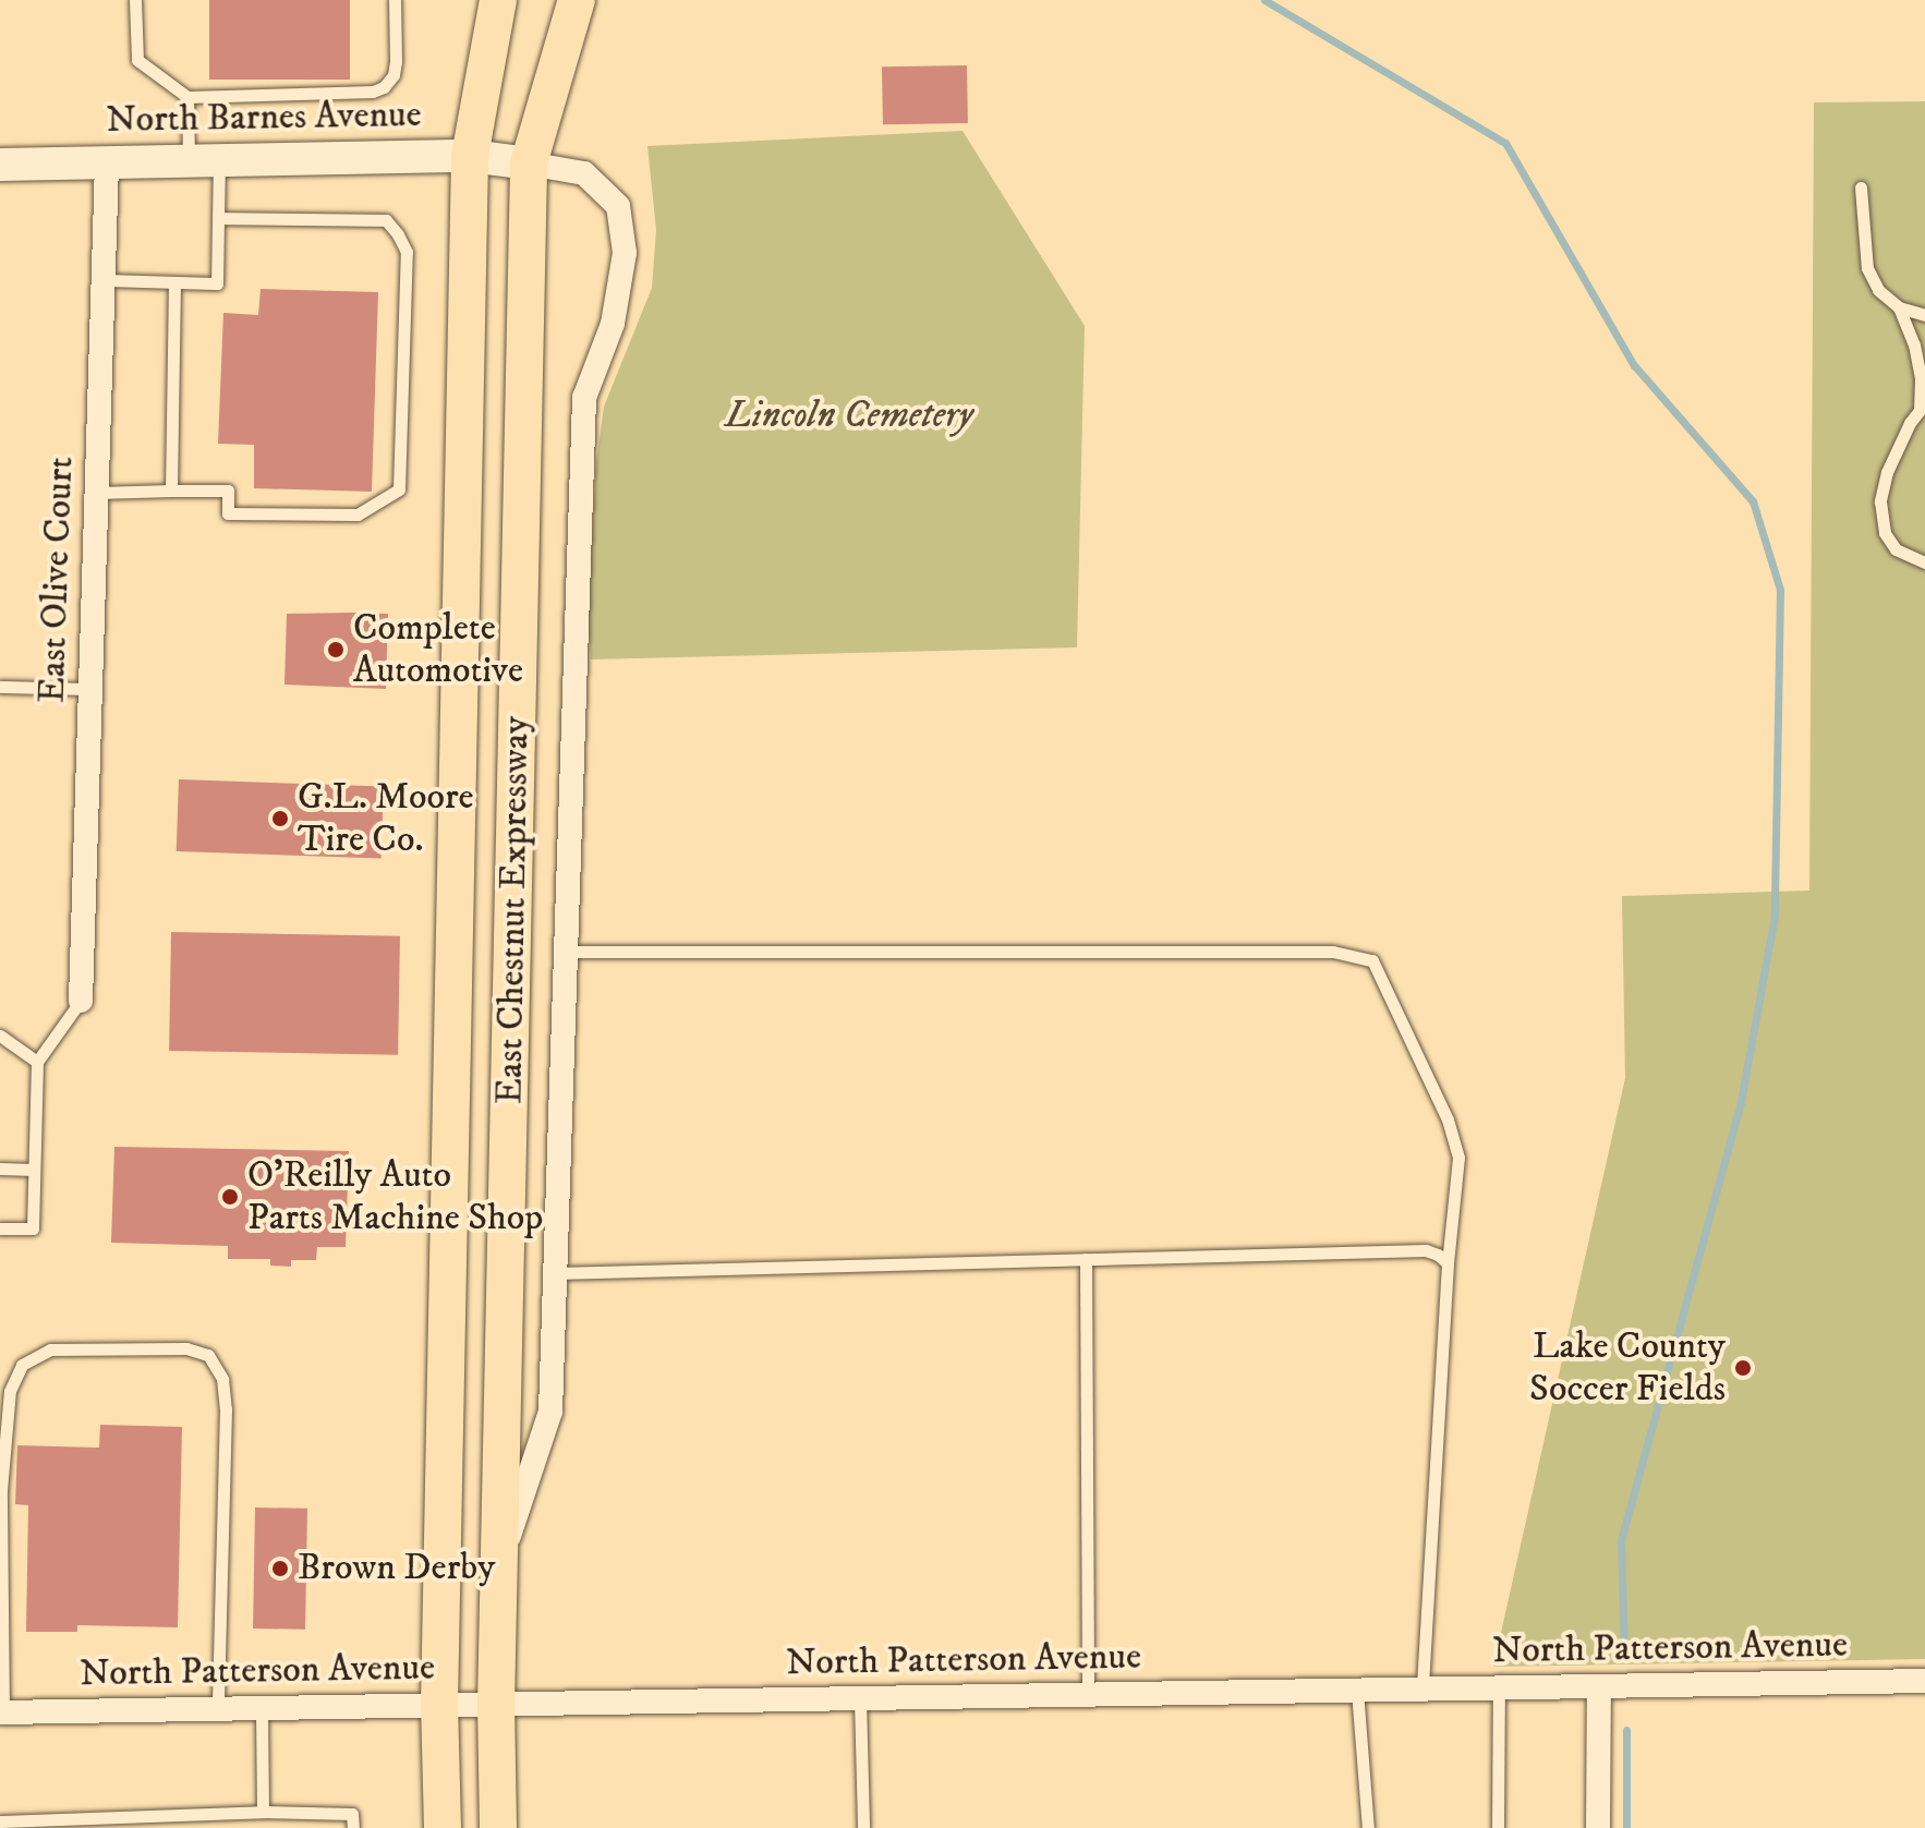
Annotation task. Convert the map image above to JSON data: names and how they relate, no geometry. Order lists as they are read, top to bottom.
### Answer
{
  "streets": {
    "main road": ["East Chestnut Expressway"],
    "street": ["North Barnes Avenue", "East Olive Court", "North Patterson Avenue"]
  },
  "crossings": [
    ["North Barnes Avenue", "East Olive Court"],
    ["North Barnes Avenue", "East Chestnut Expressway"],
    ["East Chestnut Expressway", "North Patterson Avenue"]
  ],
  "parks": ["Lincoln Cemetery"],
  "places": [
    "Complete Automotive",
    "G.L. Moore Tire Co.",
    "O'Reilly Auto Parts Machine Shop",
    "Lake County Soccer Fields",
    "Brown Derby"
  ]
}
